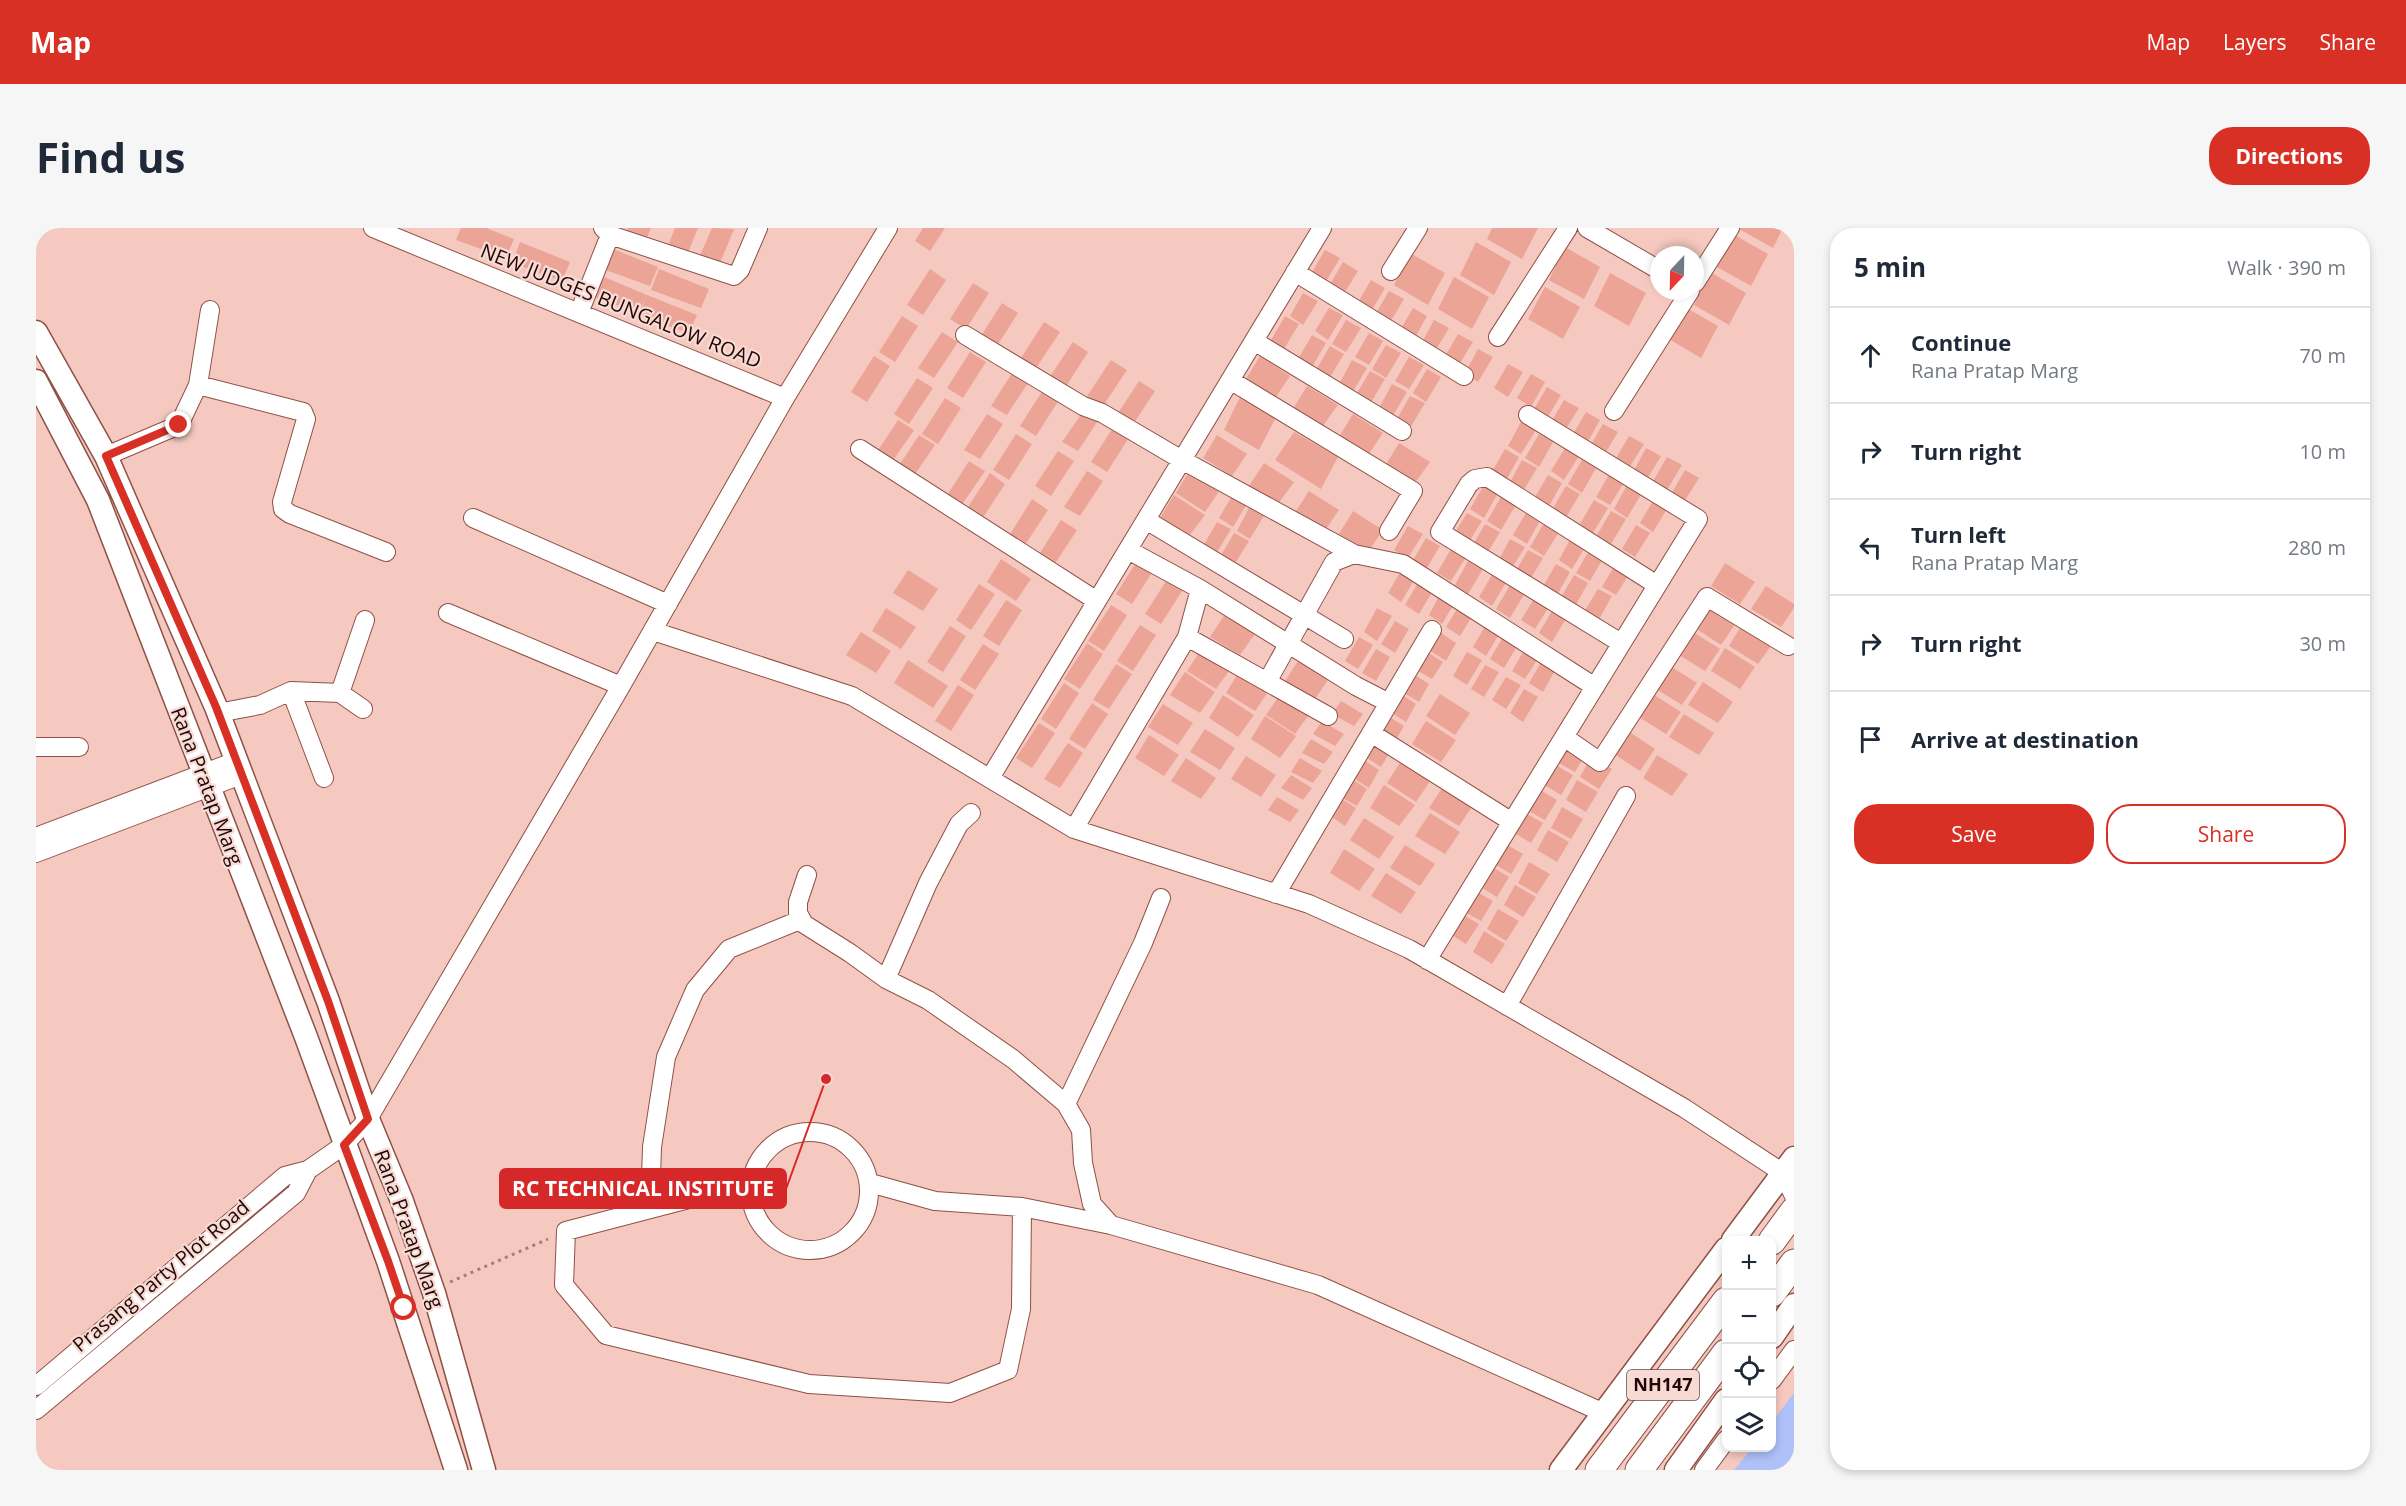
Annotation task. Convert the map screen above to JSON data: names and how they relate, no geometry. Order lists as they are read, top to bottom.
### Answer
{
  "streets": {
    "highway": ["NH147"],
    "main road": ["Rana Pratap Marg"],
    "street": ["NEW JUDGES BUNGALOW ROAD", "Prasang Party Plot Road"]
  },
  "crossings": [
    ["NEW JUDGES BUNGALOW ROAD", "Prasang Party Plot Road"],
    ["Rana Pratap Marg", "Prasang Party Plot Road"]
  ],
  "places": ["RC TECHNICAL INSTITUTE"],
  "north": "bottom",
  "page": {
    "header": "Map",
    "nav": ["Map", "Layers", "Share"],
    "buttons": [
      "Directions",
      ["Save", "Share"]
    ],
    "title": "Find us",
    "heading": ["5 min", "Walk · 390 m"],
    "list": [
      ["Continue", "Rana Pratap Marg", "70 m"],
      ["Turn right", "10 m"],
      ["Turn left", "Rana Pratap Marg", "280 m"],
      ["Turn right", "30 m"],
      "Arrive at destination"
    ],
    "map_buttons": ["+", "−"]
  }
}
